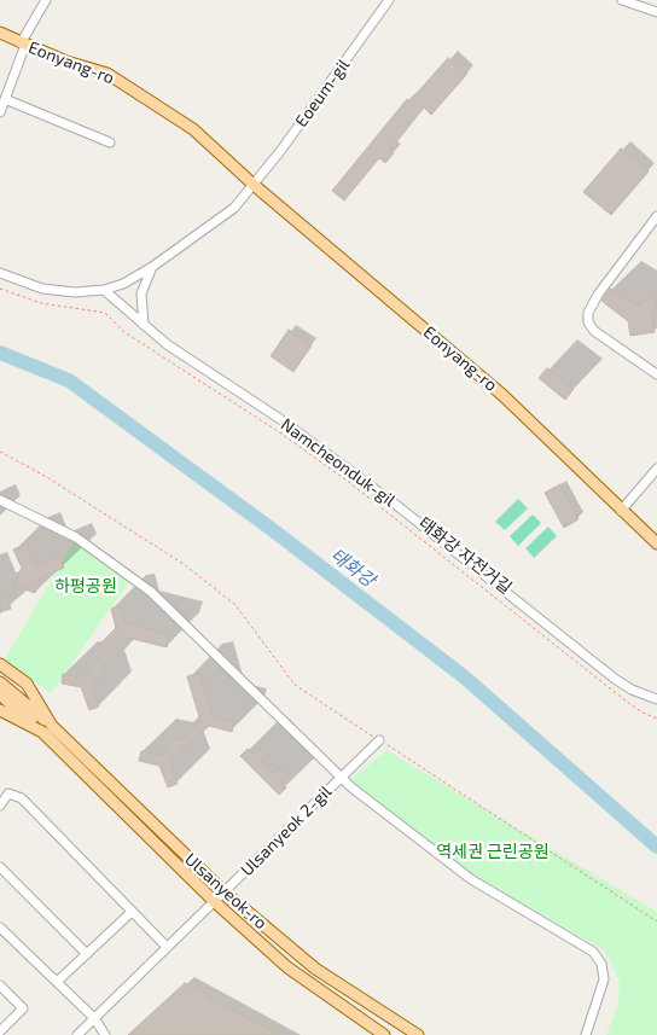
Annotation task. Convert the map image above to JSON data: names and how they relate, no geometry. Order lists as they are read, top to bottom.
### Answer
{
  "streets": {
    "main road": ["Eonyang-ro", "Ulsanyeok-ro"],
    "street": ["Eoeum-gil", "Namcheonduk-gil", "Ulsanyeok 2-gil"],
    "path": ["태화강 자전거길"]
  },
  "crossings": [
    ["Eonyang-ro", "Eoeum-gil"],
    ["Ulsanyeok 2-gil", "Ulsanyeok-ro"]
  ],
  "water": ["태화강"],
  "parks": ["하평공원", "역세권 근린공원"]
}
